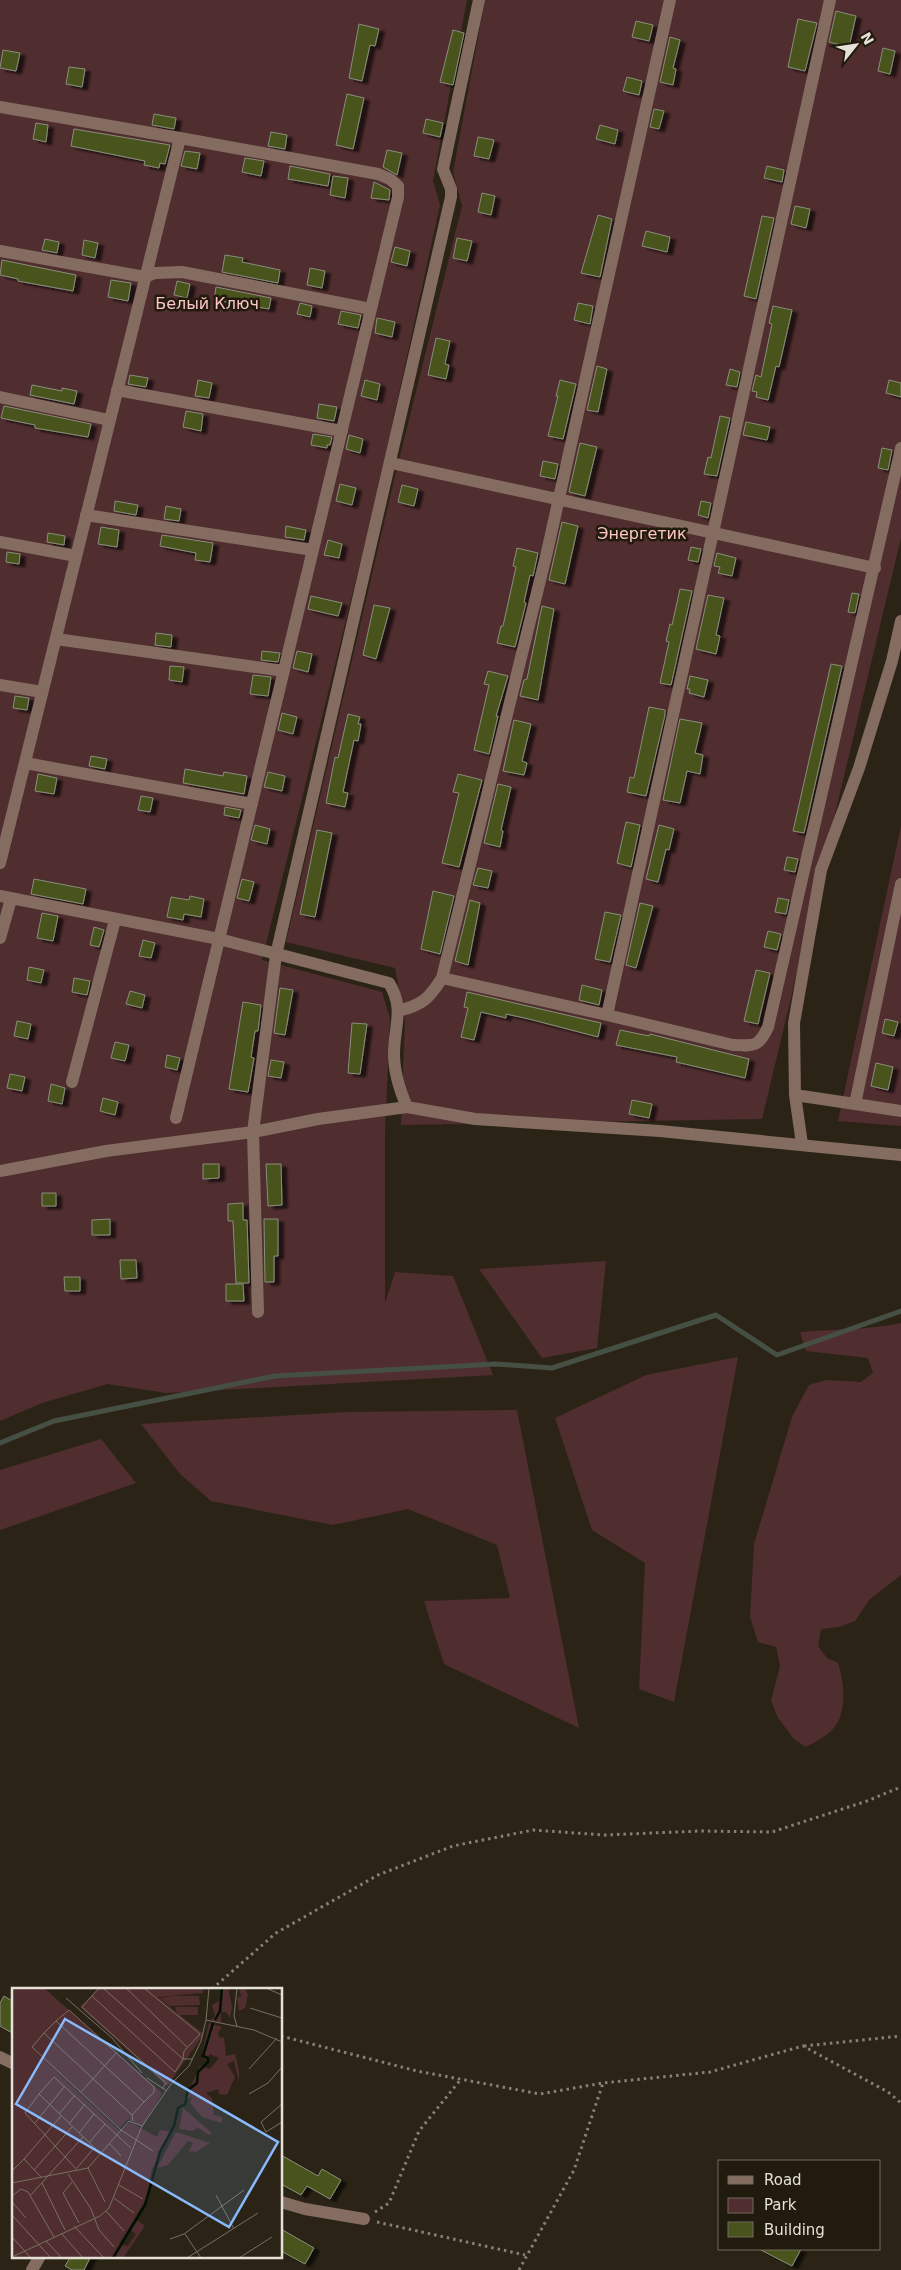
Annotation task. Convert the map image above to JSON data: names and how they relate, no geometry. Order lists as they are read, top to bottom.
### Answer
{
  "parks": ["Белый Ключ", "Энергетик"],
  "legend": ["Road", "Park", "Building"],
  "north": "top right"
}
